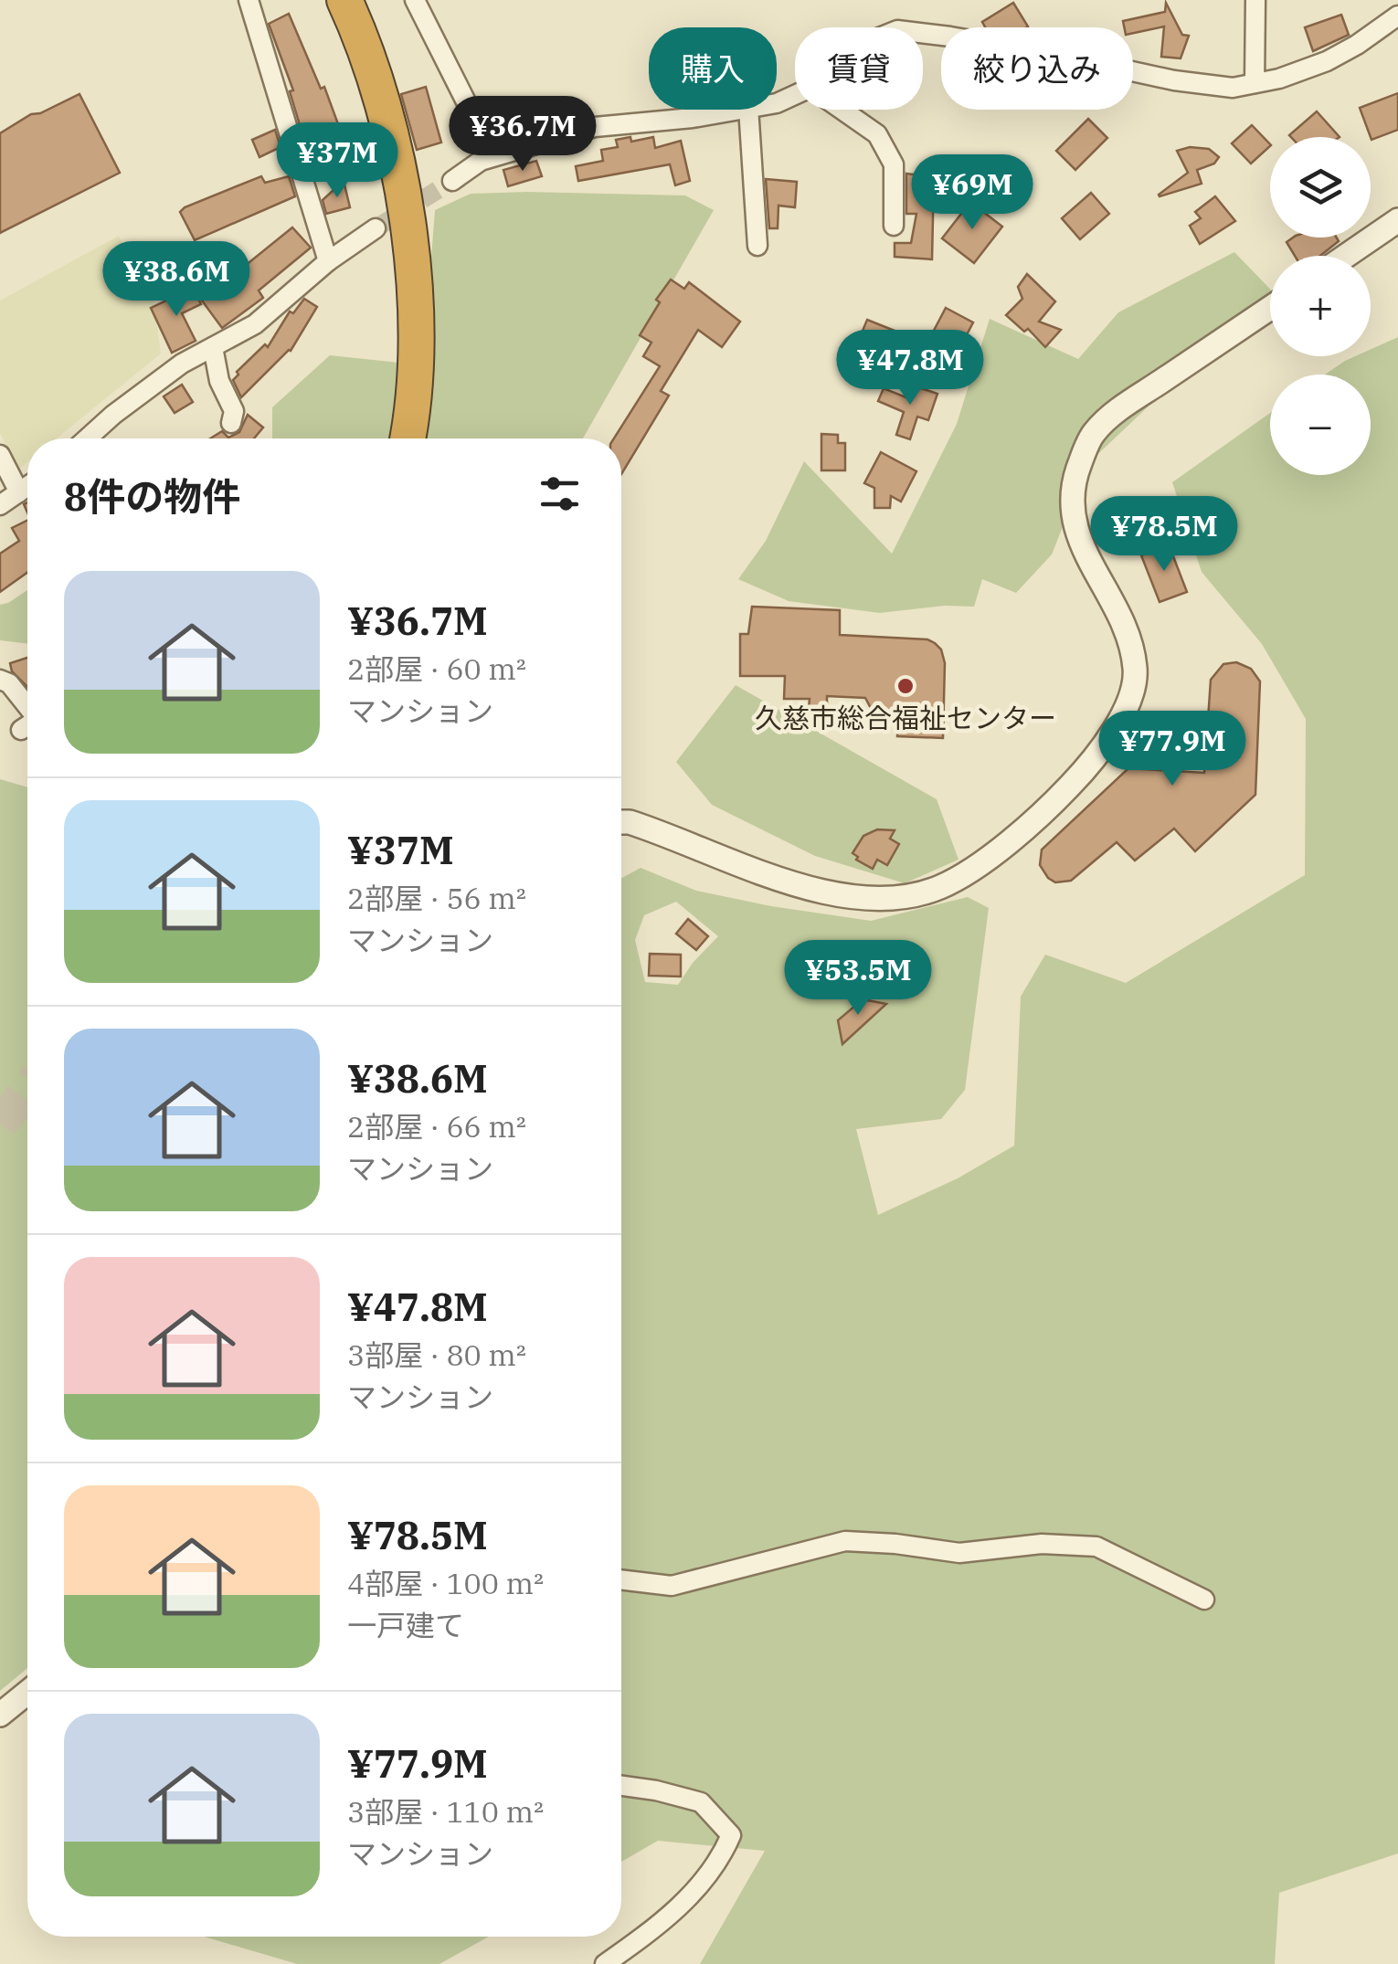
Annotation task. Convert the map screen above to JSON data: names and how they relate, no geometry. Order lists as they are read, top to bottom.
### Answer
{
  "places": ["久慈市総合福祉センター"],
  "page": {
    "chip": ["購入", "賃貸", "絞り込み"],
    "price": [
      "¥36.7M",
      "¥37M",
      "¥69M",
      "¥38.6M",
      "¥47.8M",
      "¥78.5M",
      "¥77.9M",
      "¥53.5M"
    ],
    "map_buttons": ["+", "−"],
    "heading": "8件の物件",
    "list": [
      {
        "name": "¥36.7M",
        "note": "2部屋 · 60 m² · マンション"
      },
      {
        "name": "¥37M",
        "note": "2部屋 · 56 m² · マンション"
      },
      {
        "name": "¥38.6M",
        "note": "2部屋 · 66 m² · マンション"
      },
      {
        "name": "¥47.8M",
        "note": "3部屋 · 80 m² · マンション"
      },
      {
        "name": "¥78.5M",
        "note": "4部屋 · 100 m² · 一戸建て"
      },
      {
        "name": "¥77.9M",
        "note": "3部屋 · 110 m² · マンション"
      }
    ]
  }
}
